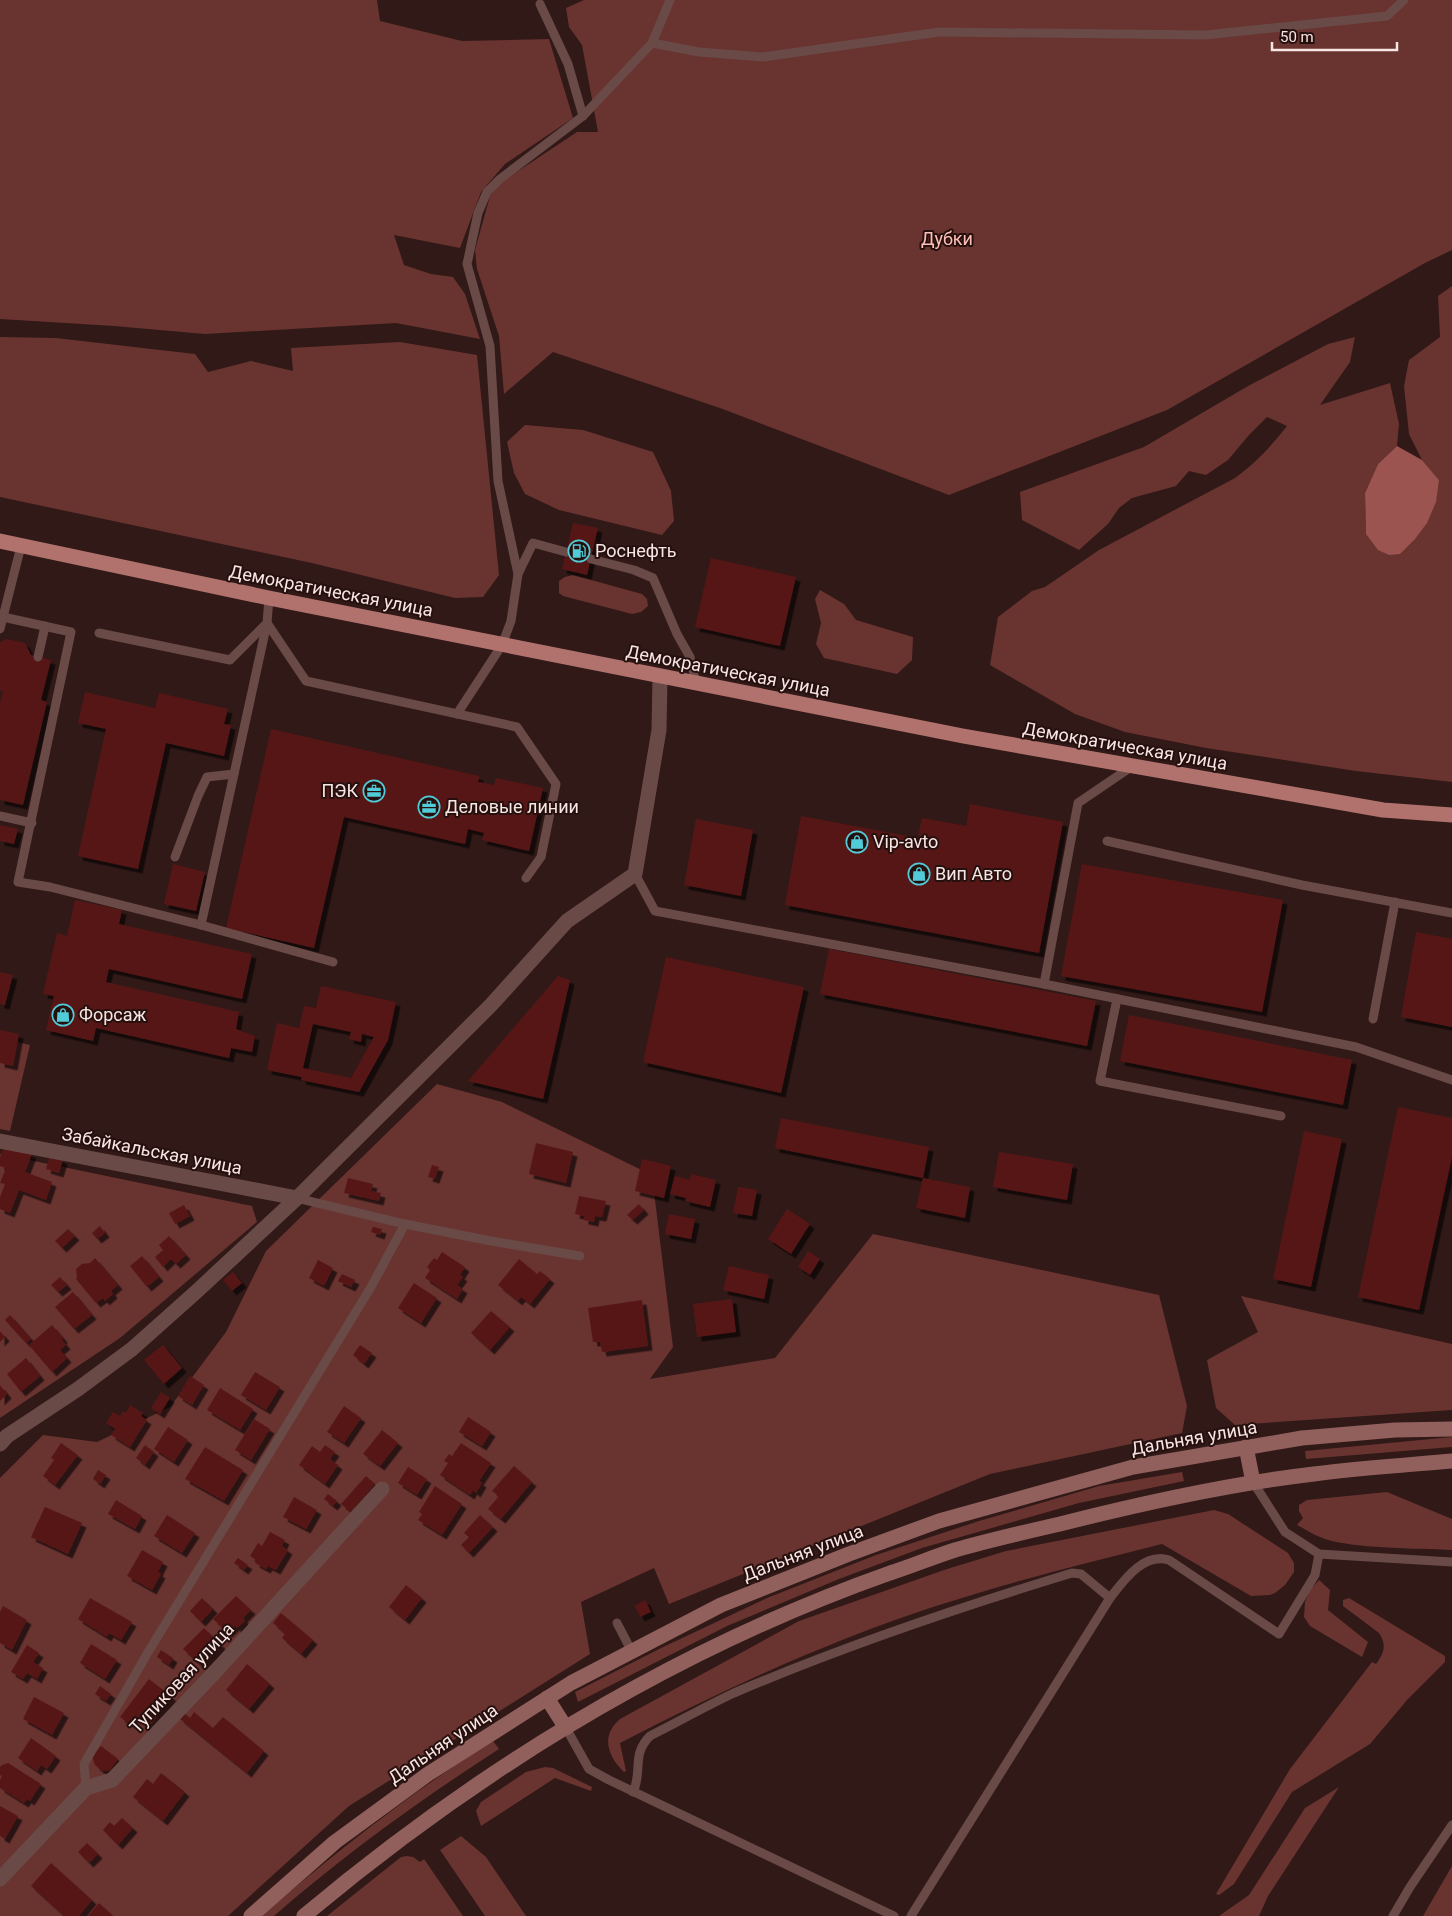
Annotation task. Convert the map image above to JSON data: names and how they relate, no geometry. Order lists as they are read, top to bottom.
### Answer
{
  "streets": {
    "main road": ["Демократическая улица", "Дальняя улица"],
    "street": ["Забайкальская улица", "Тупиковая улица"]
  },
  "parks": ["Дубки"],
  "places": {
    "fuel station": ["Роснефть"],
    "office": ["ПЭК", "Деловые линии"],
    "shop": ["Vip-avto", "Вип Авто", "Форсаж"]
  },
  "scale_bar": "50 m"
}
